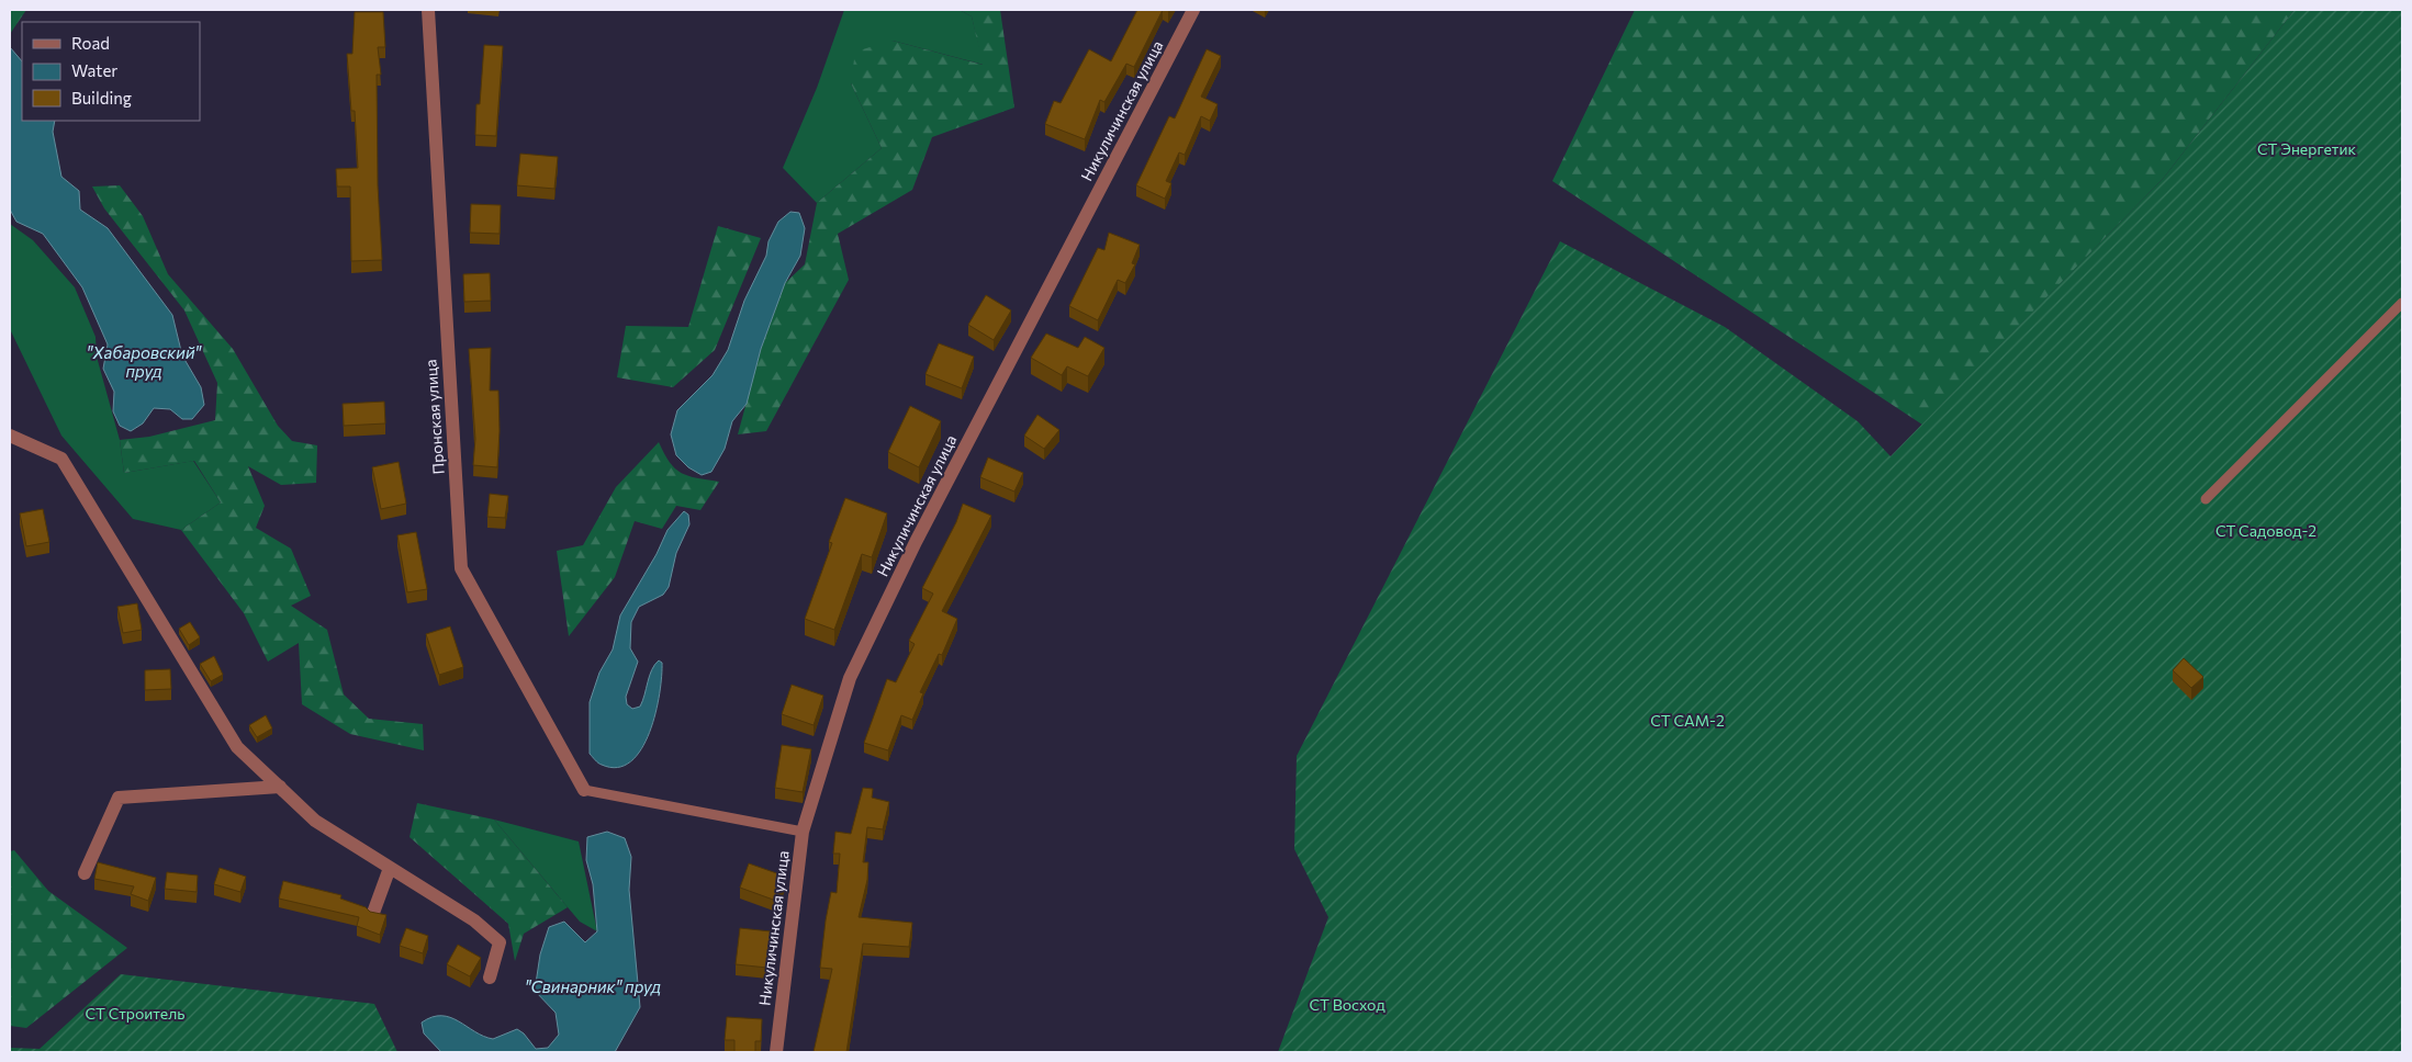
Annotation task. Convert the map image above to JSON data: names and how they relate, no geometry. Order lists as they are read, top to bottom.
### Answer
{
  "streets": {
    "street": ["Никуличинская улица", "Пронская улица"]
  },
  "water": ["\"Хабаровский\" пруд", "\"Свинарник\" пруд"],
  "parks": [
    "СТ Энергетик",
    "СТ Садовод-2",
    "СТ САМ-2",
    "СТ Восход",
    "СТ Строитель"
  ],
  "legend": ["Road", "Water", "Building"]
}
